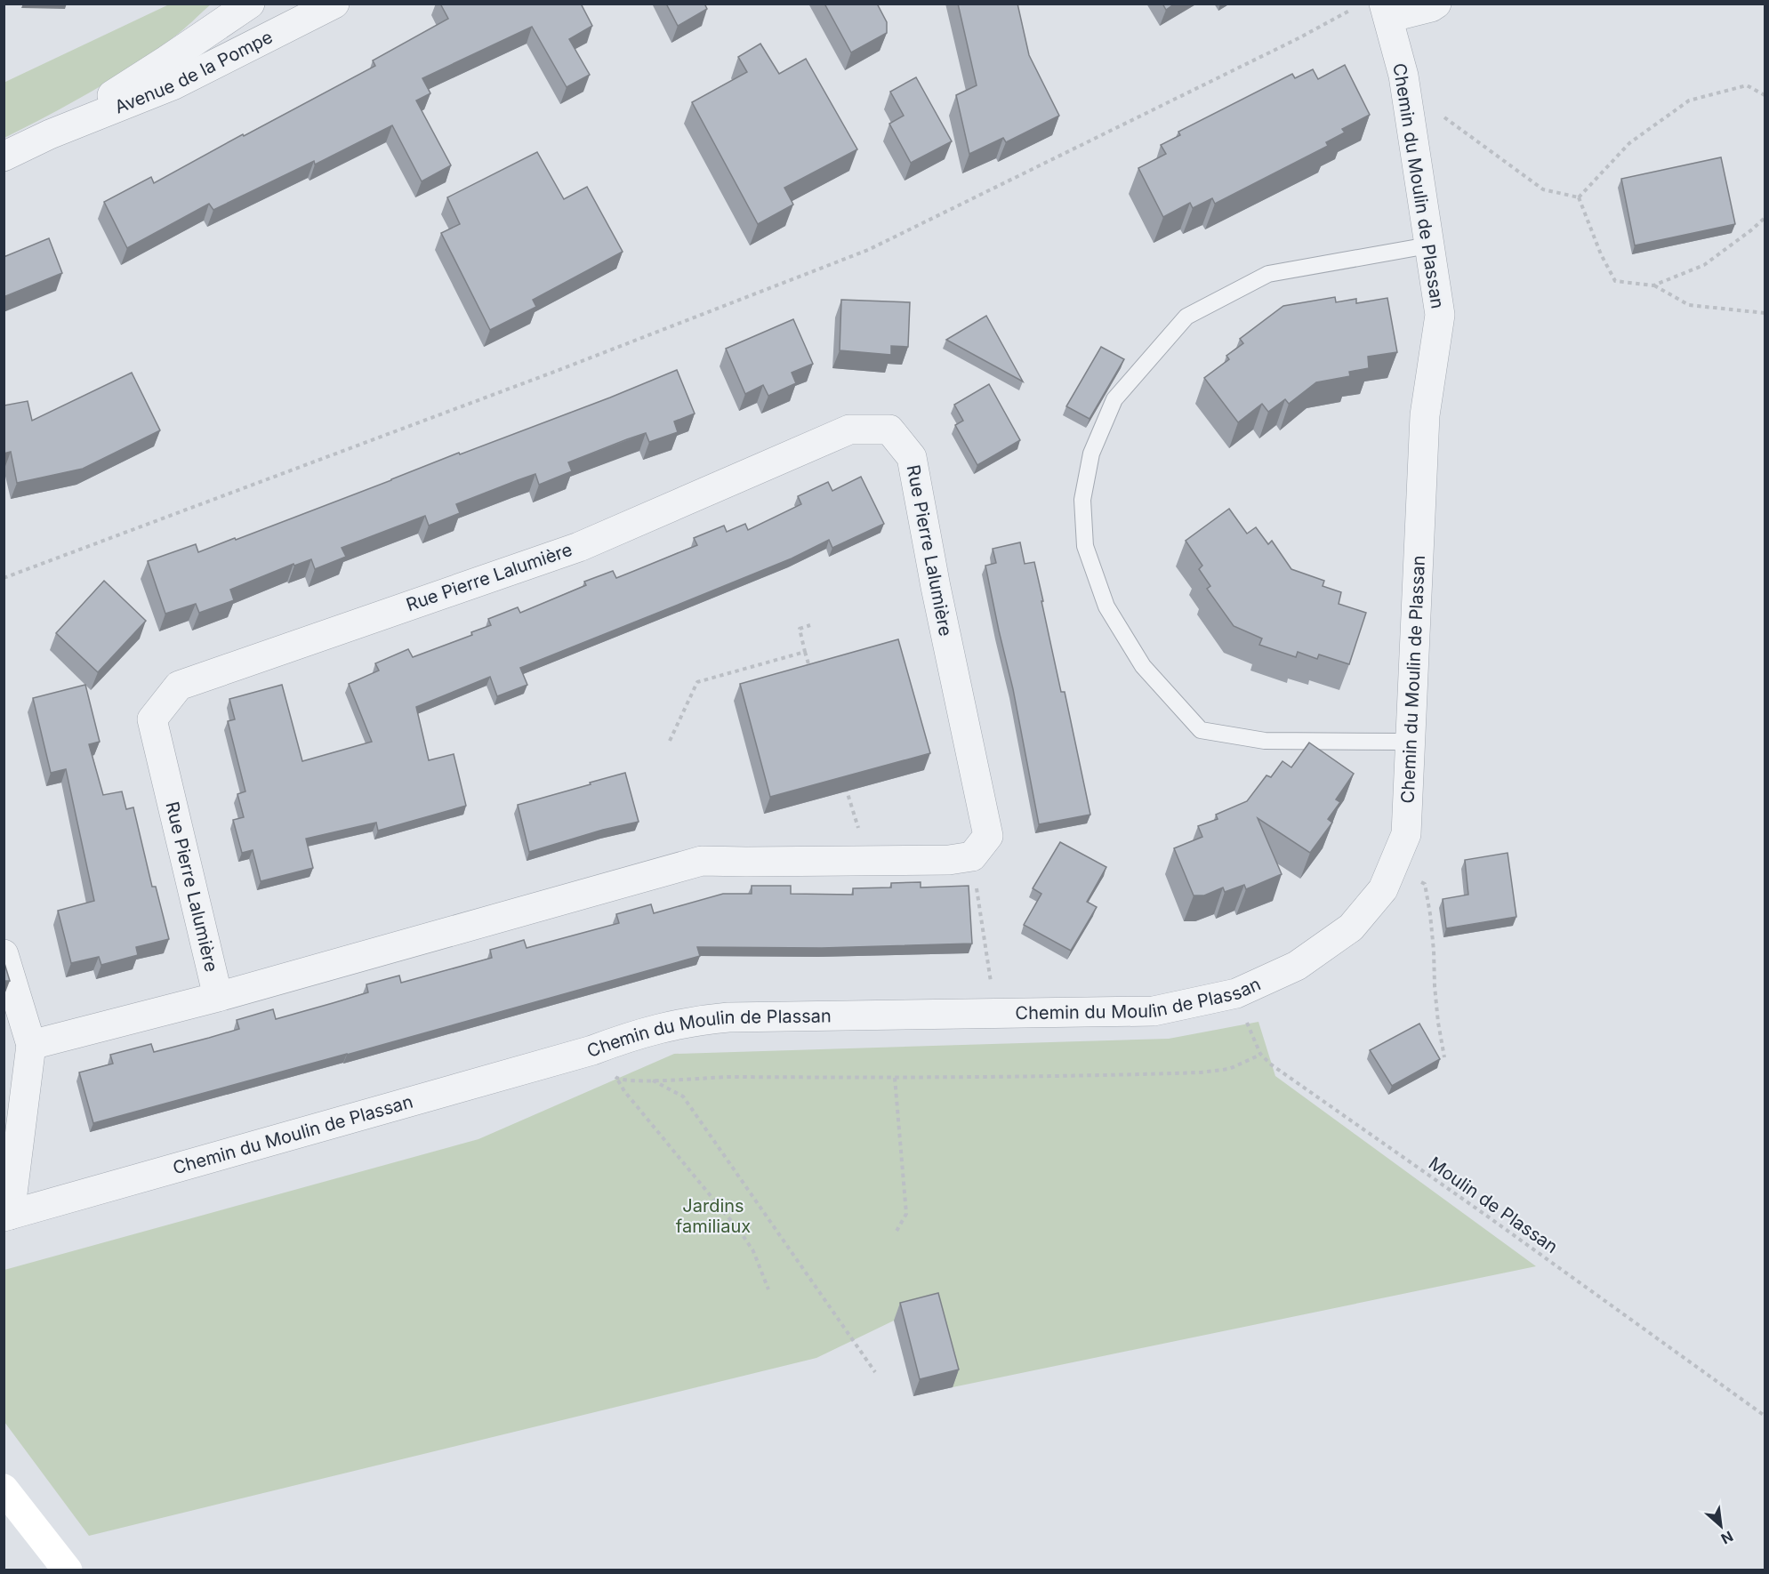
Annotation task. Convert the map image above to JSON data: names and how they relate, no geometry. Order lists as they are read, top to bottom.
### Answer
{
  "streets": {
    "street": ["Avenue de la Pompe", "Chemin du Moulin de Plassan", "Rue Pierre Lalumière"],
    "path": ["Moulin de Plassan"]
  },
  "crossings": [
    ["Chemin du Moulin de Plassan", "Moulin de Plassan"]
  ],
  "parks": ["Jardins familiaux"],
  "north": "bottom right"
}
